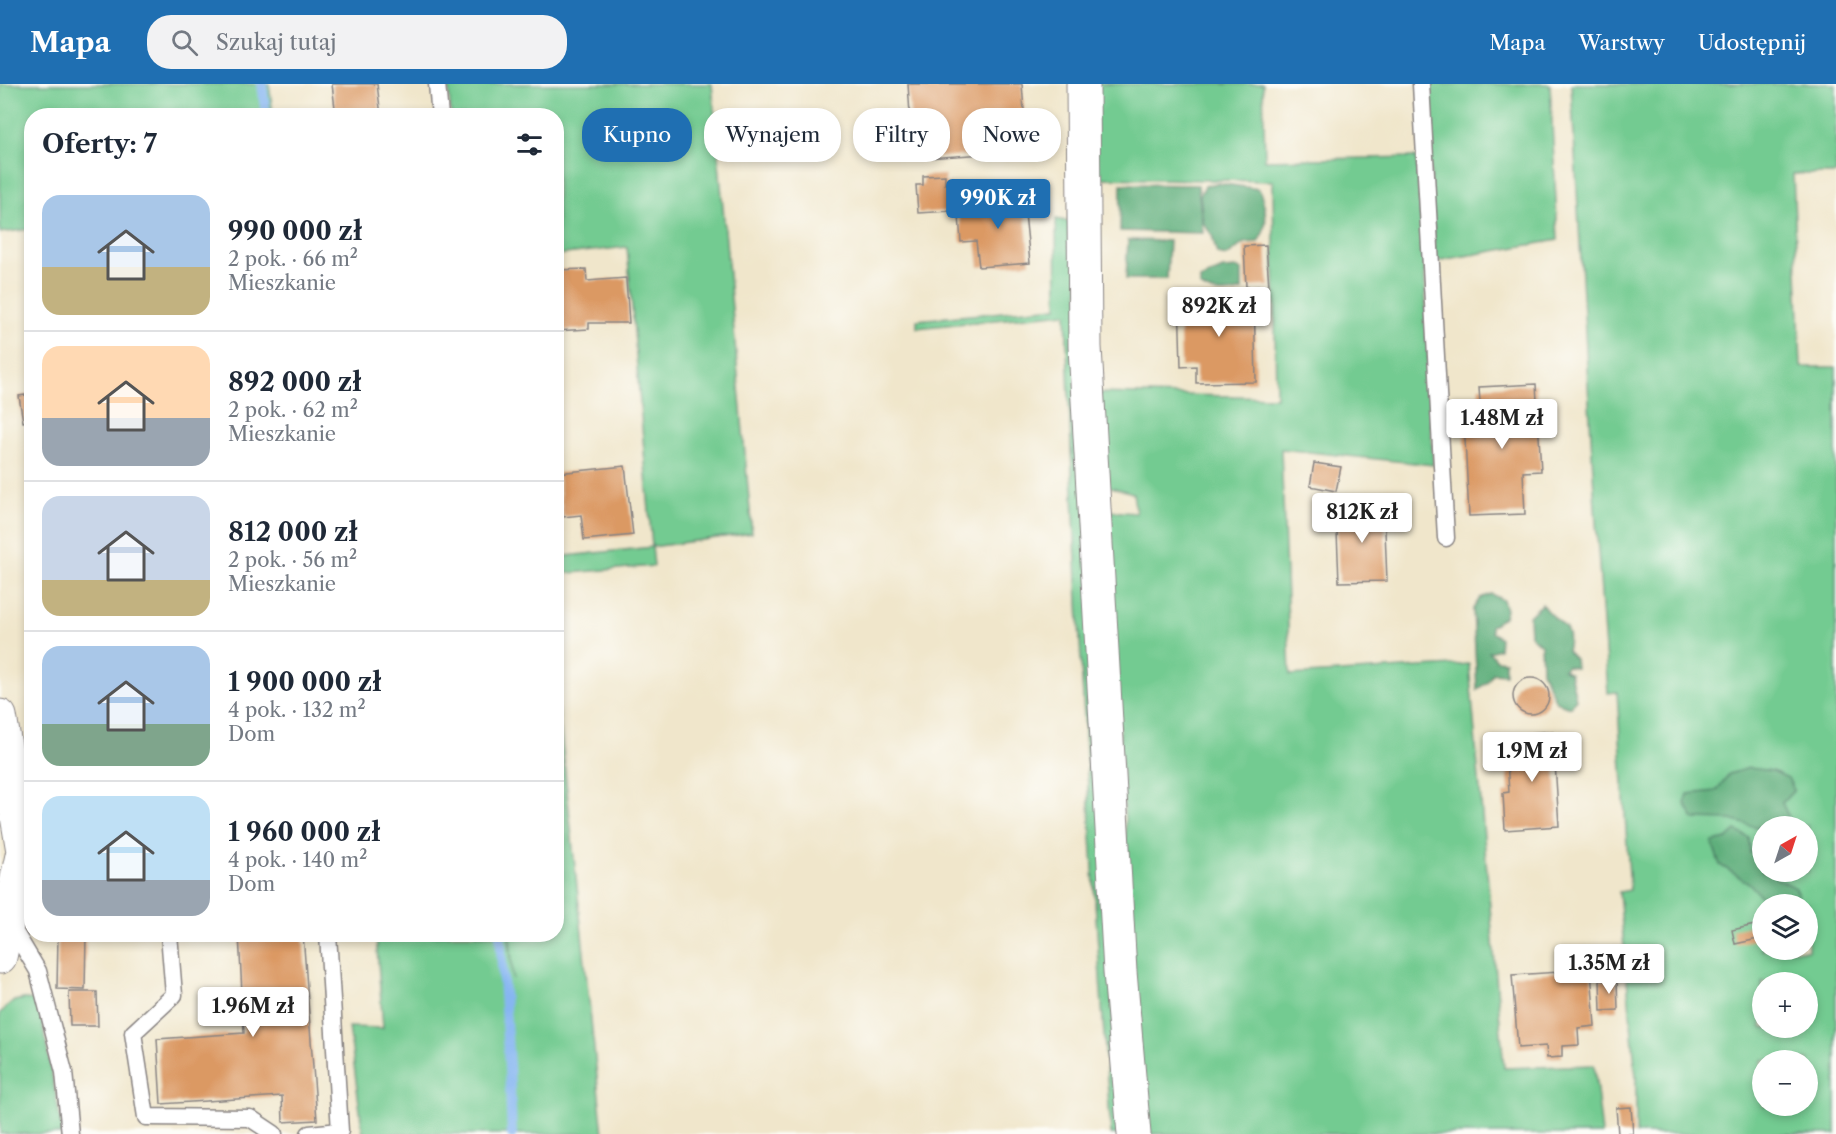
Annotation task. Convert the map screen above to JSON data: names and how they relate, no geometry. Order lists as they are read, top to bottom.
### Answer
{
  "north": "top right",
  "page": {
    "header": "Mapa",
    "search": "Szukaj tutaj",
    "nav": ["Mapa", "Warstwy", "Udostępnij"],
    "chip": [
      "Kupno",
      "Wynajem",
      "Filtry",
      "Nowe"
    ],
    "heading": "Oferty: 7",
    "price": [
      "990K zł",
      "892K zł",
      "1.48M zł",
      "812K zł",
      "1.9M zł",
      "1.35M zł",
      "1.96M zł"
    ],
    "list": [
      {
        "name": "990 000 zł",
        "note": "2 pok. · 66 m² · Mieszkanie"
      },
      {
        "name": "892 000 zł",
        "note": "2 pok. · 62 m² · Mieszkanie"
      },
      {
        "name": "812 000 zł",
        "note": "2 pok. · 56 m² · Mieszkanie"
      },
      {
        "name": "1 900 000 zł",
        "note": "4 pok. · 132 m² · Dom"
      },
      {
        "name": "1 960 000 zł",
        "note": "4 pok. · 140 m² · Dom"
      }
    ],
    "map_buttons": ["+", "−"]
  }
}
